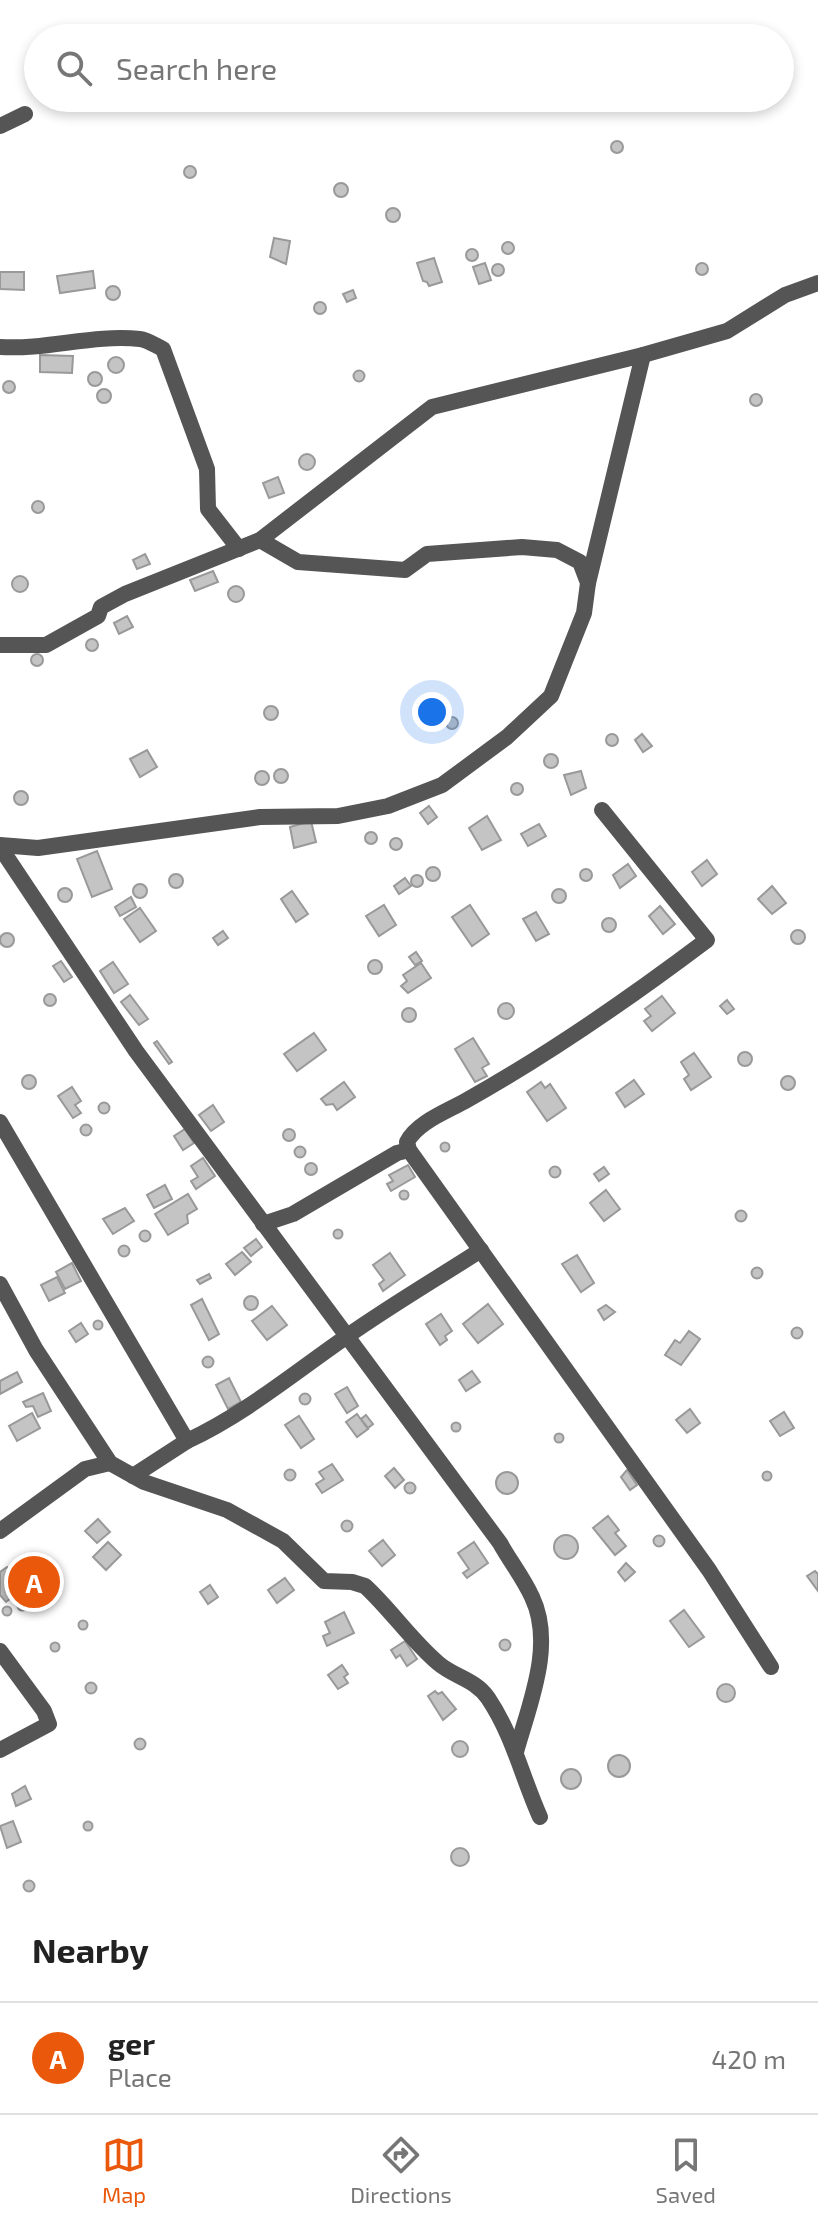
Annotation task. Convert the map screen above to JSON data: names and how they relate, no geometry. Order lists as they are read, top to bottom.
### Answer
{
  "page": {
    "search": "Search here",
    "pins": "A",
    "heading": "Nearby",
    "list": [
      {
        "mark": "A",
        "name": "ger",
        "note": "Place",
        "value": "420 m"
      }
    ],
    "nav": ["Map", "Directions", "Saved"]
  }
}
